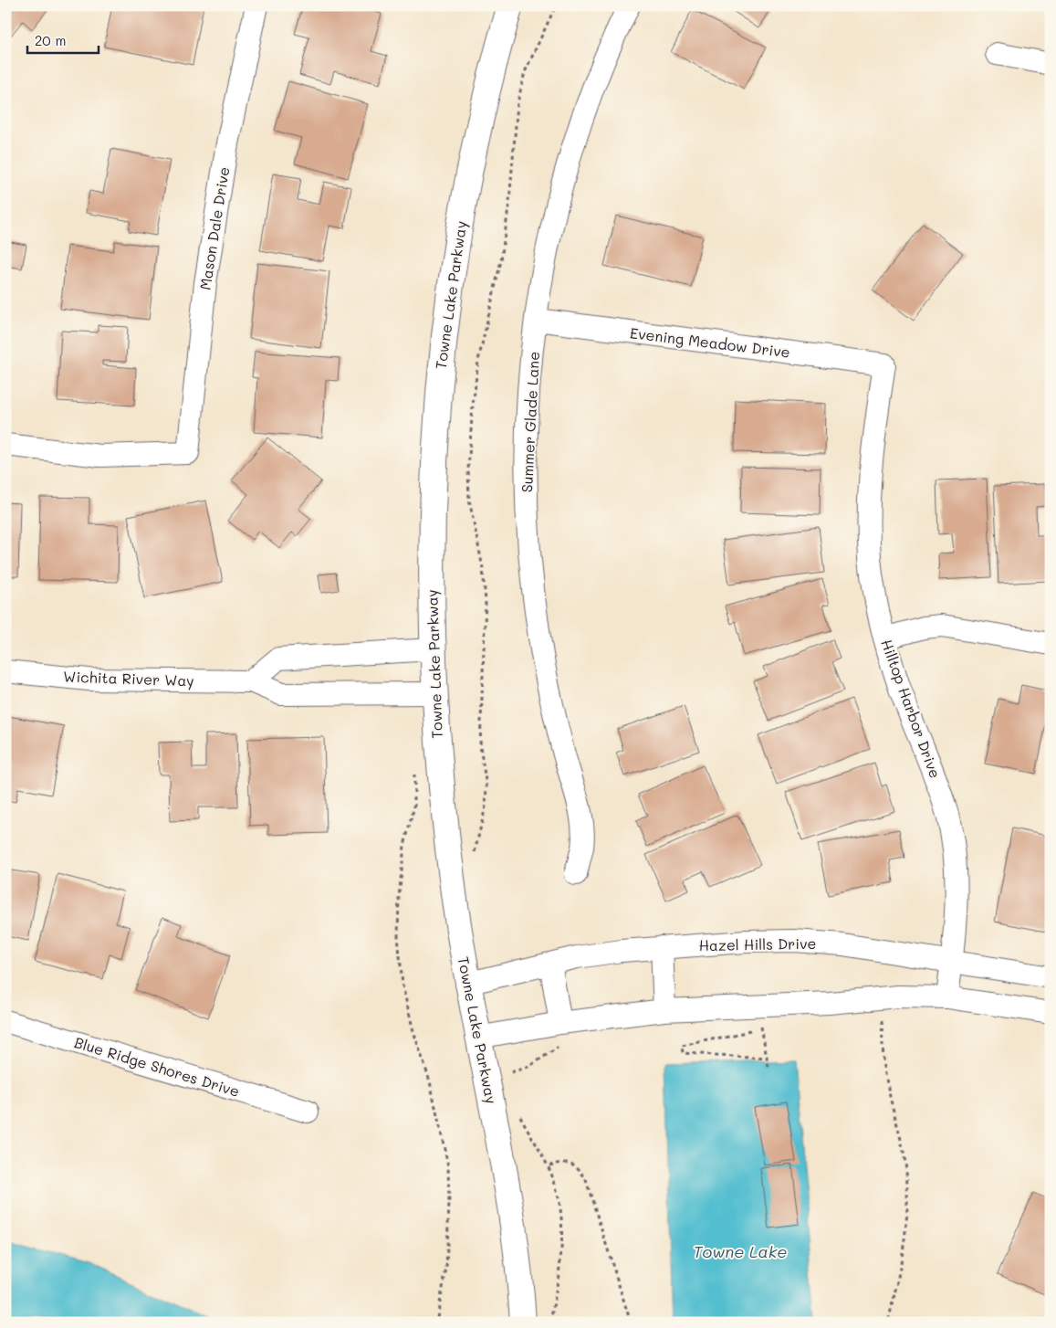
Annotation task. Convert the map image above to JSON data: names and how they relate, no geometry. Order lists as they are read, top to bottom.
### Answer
{
  "streets": {
    "street": [
      "Mason Dale Drive",
      "Towne Lake Parkway",
      "Evening Meadow Drive",
      "Summer Glade Lane",
      "Wichita River Way",
      "Hilltop Harbor Drive",
      "Hazel Hills Drive",
      "Blue Ridge Shores Drive"
    ]
  },
  "crossings": [
    ["Towne Lake Parkway", "Wichita River Way"],
    ["Towne Lake Parkway", "Hazel Hills Drive"],
    ["Evening Meadow Drive", "Summer Glade Lane"],
    ["Evening Meadow Drive", "Hilltop Harbor Drive"],
    ["Hilltop Harbor Drive", "Hazel Hills Drive"]
  ],
  "water": ["Towne Lake"],
  "scale_bar": "20 m"
}
